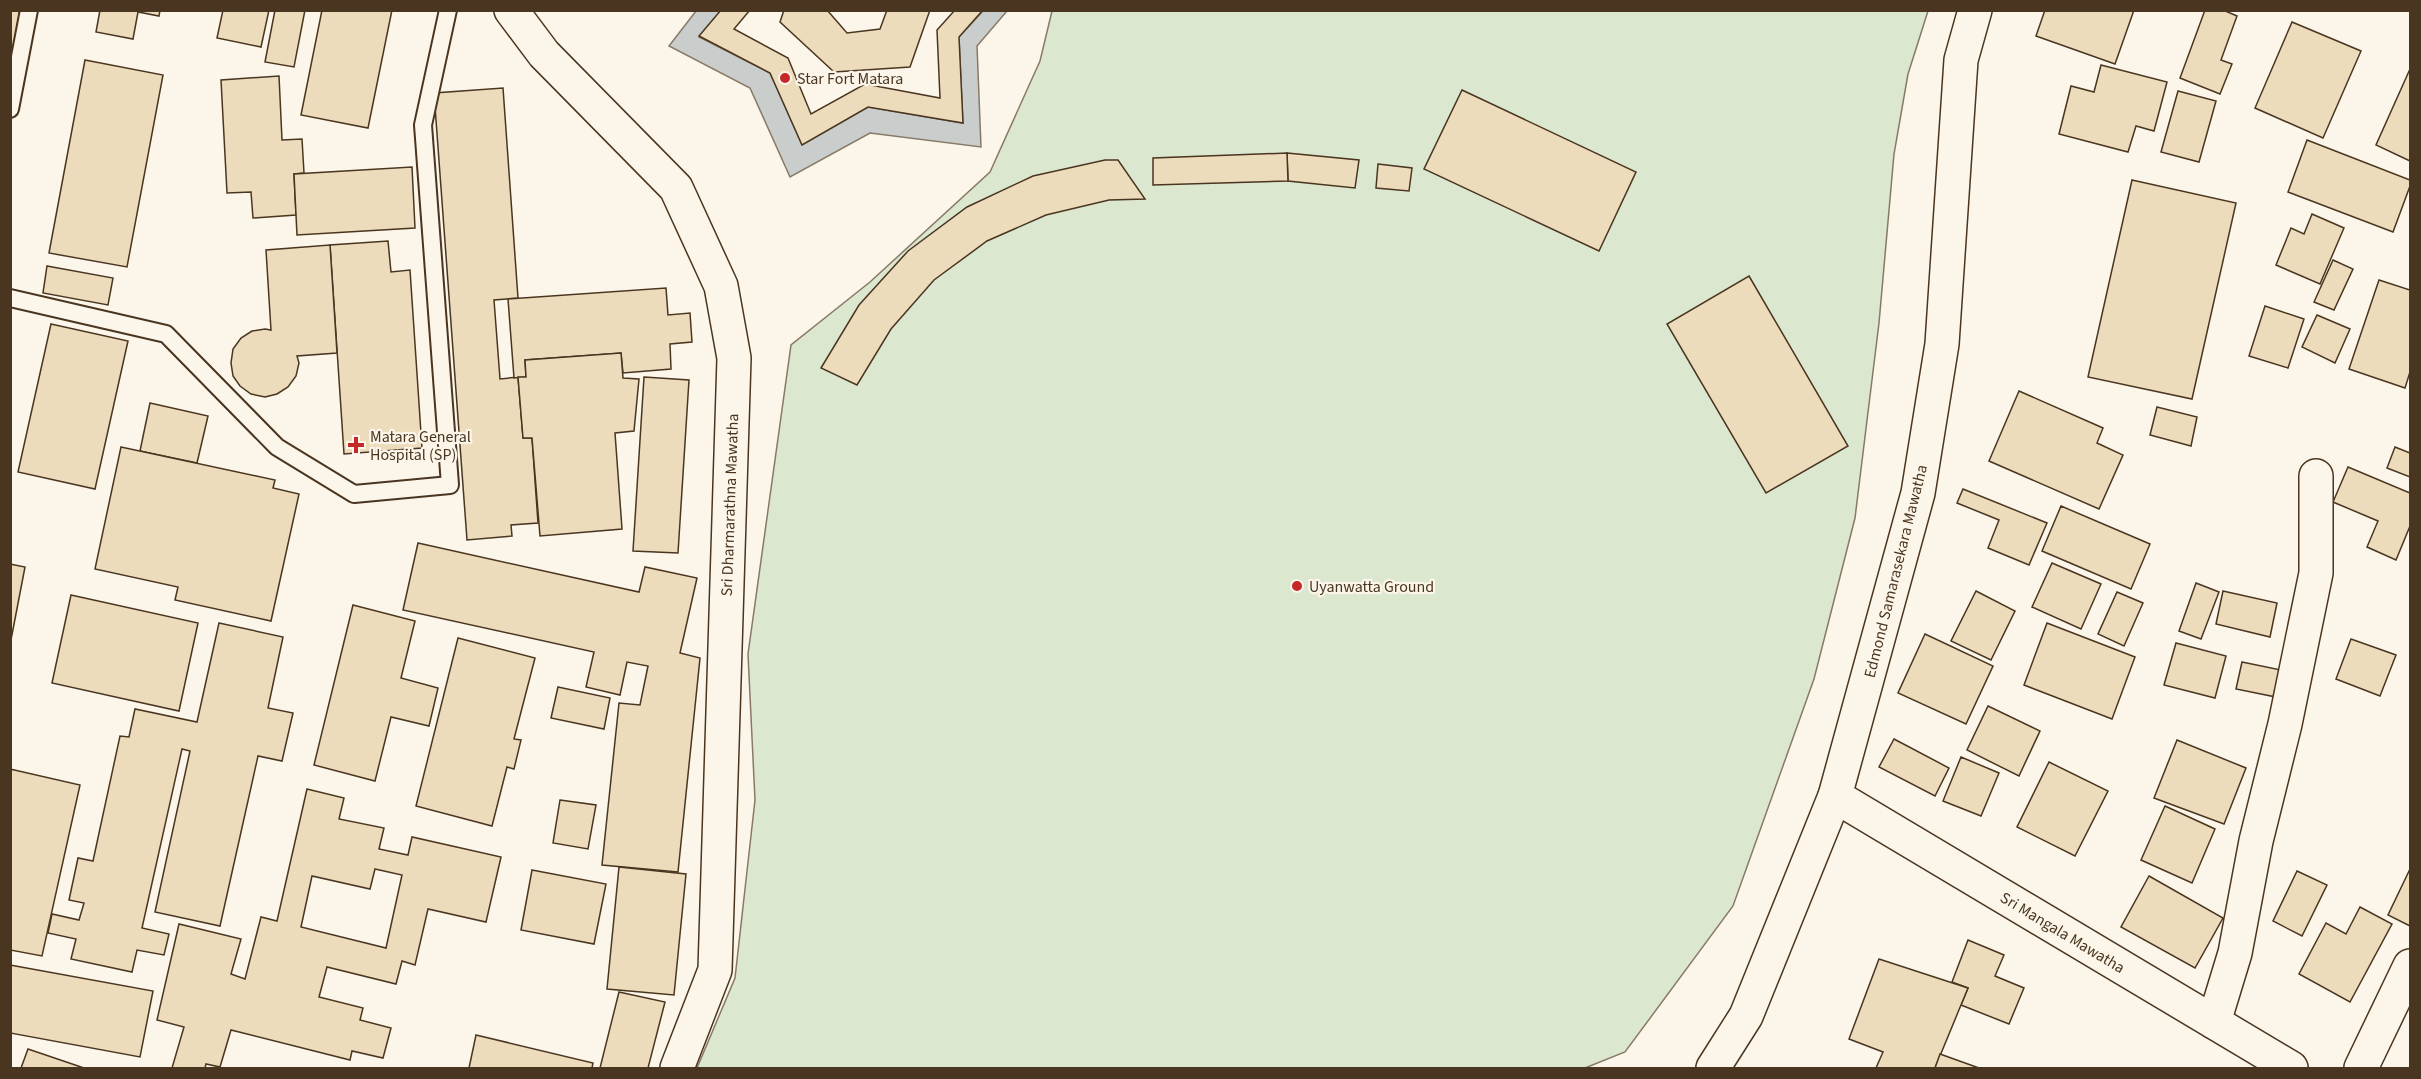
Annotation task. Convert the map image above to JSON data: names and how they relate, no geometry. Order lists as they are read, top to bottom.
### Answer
{
  "streets": {
    "street": ["Sri Dharmarathna Mawatha", "Edmond Samarasekara Mawatha", "Sri Mangala Mawatha"]
  },
  "crossings": [
    ["Edmond Samarasekara Mawatha", "Sri Mangala Mawatha"]
  ],
  "places": {
    "other": ["Star Fort Matara", "Uyanwatta Ground"],
    "health": ["Matara General Hospital (SP)"]
  }
}
